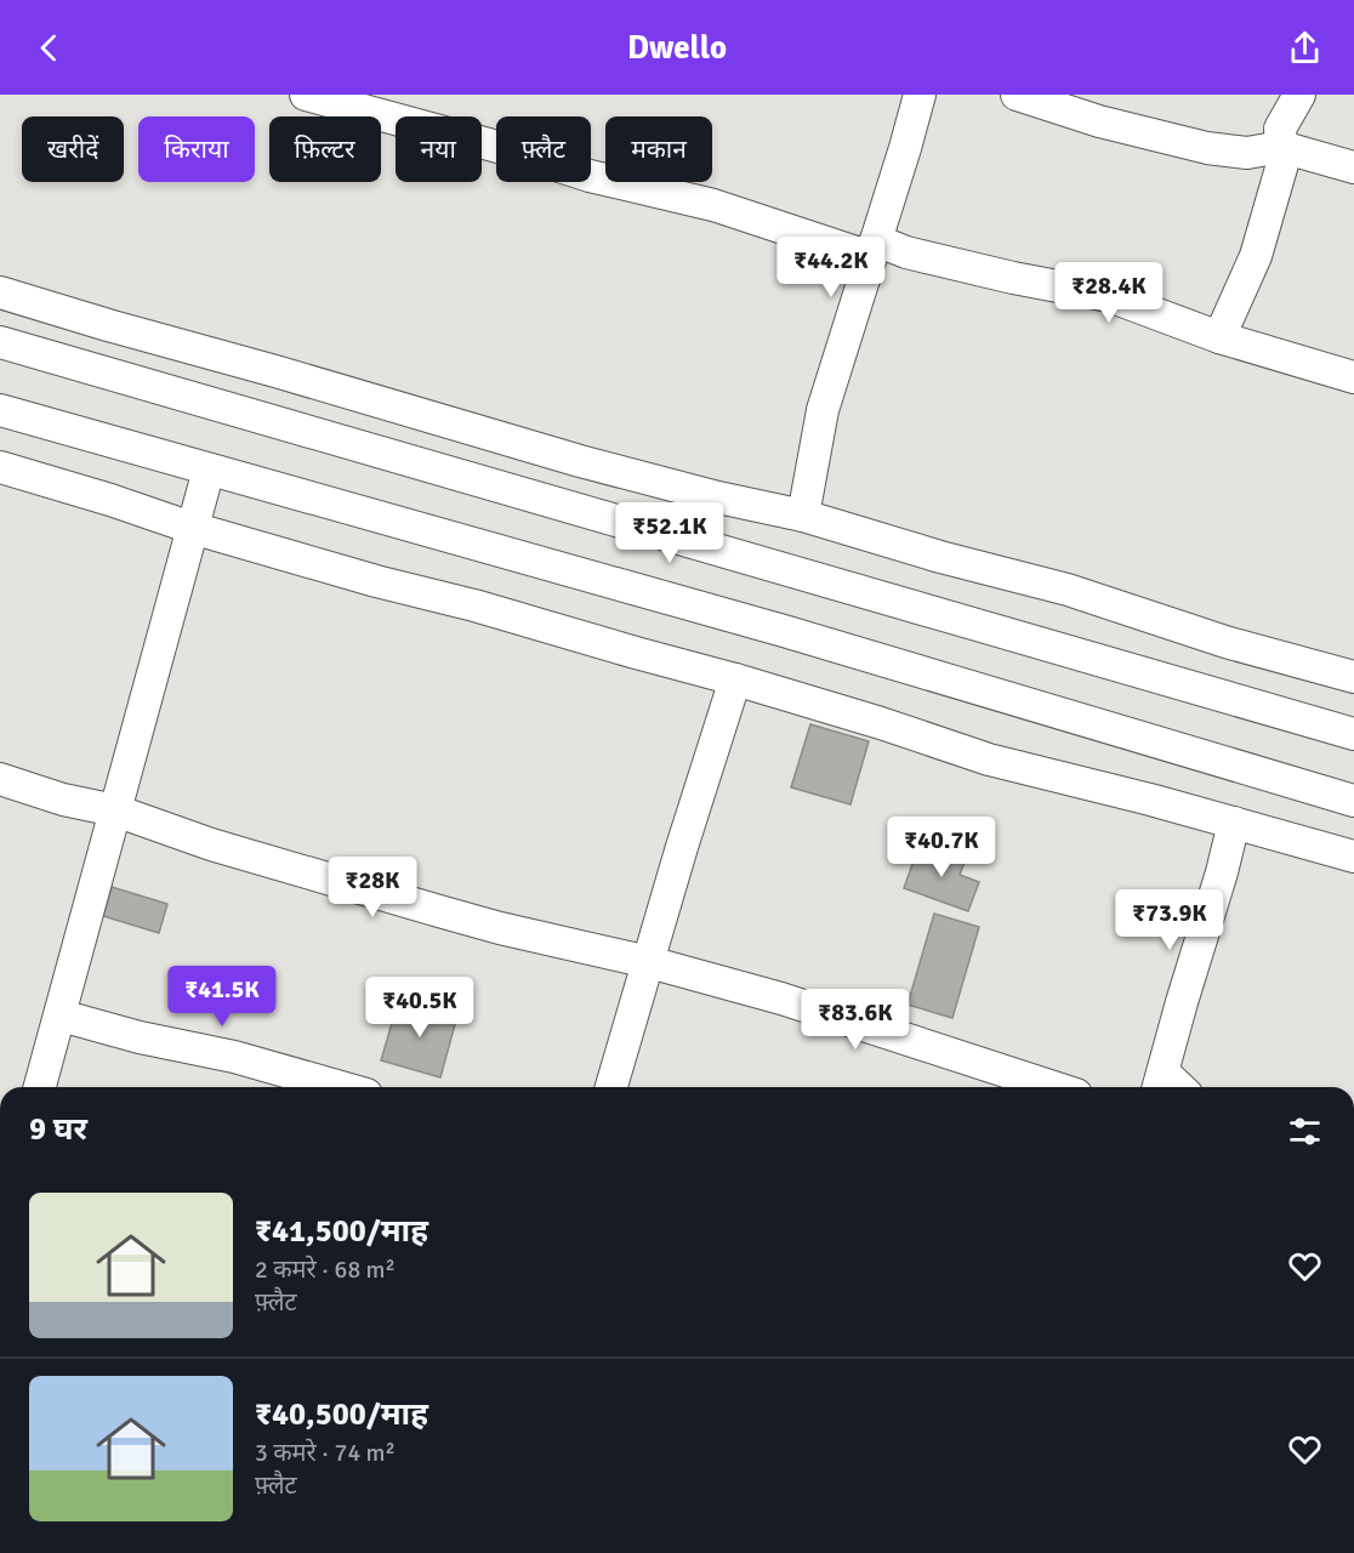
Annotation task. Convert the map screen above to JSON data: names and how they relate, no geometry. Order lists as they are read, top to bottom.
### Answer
{
  "page": {
    "header": "Dwello",
    "chip": [
      "खरीदें",
      "किराया",
      "फ़िल्टर",
      "नया",
      "फ़्लैट",
      "मकान"
    ],
    "price": [
      "₹44.2K",
      "₹28.4K",
      "₹52.1K",
      "₹40.7K",
      "₹28K",
      "₹73.9K",
      "₹41.5K",
      "₹40.5K",
      "₹83.6K"
    ],
    "heading": "9 घर",
    "list": [
      {
        "name": "₹41,500/माह",
        "note": "2 कमरे · 68 m² · फ़्लैट"
      },
      {
        "name": "₹40,500/माह",
        "note": "3 कमरे · 74 m² · फ़्लैट"
      }
    ]
  }
}
